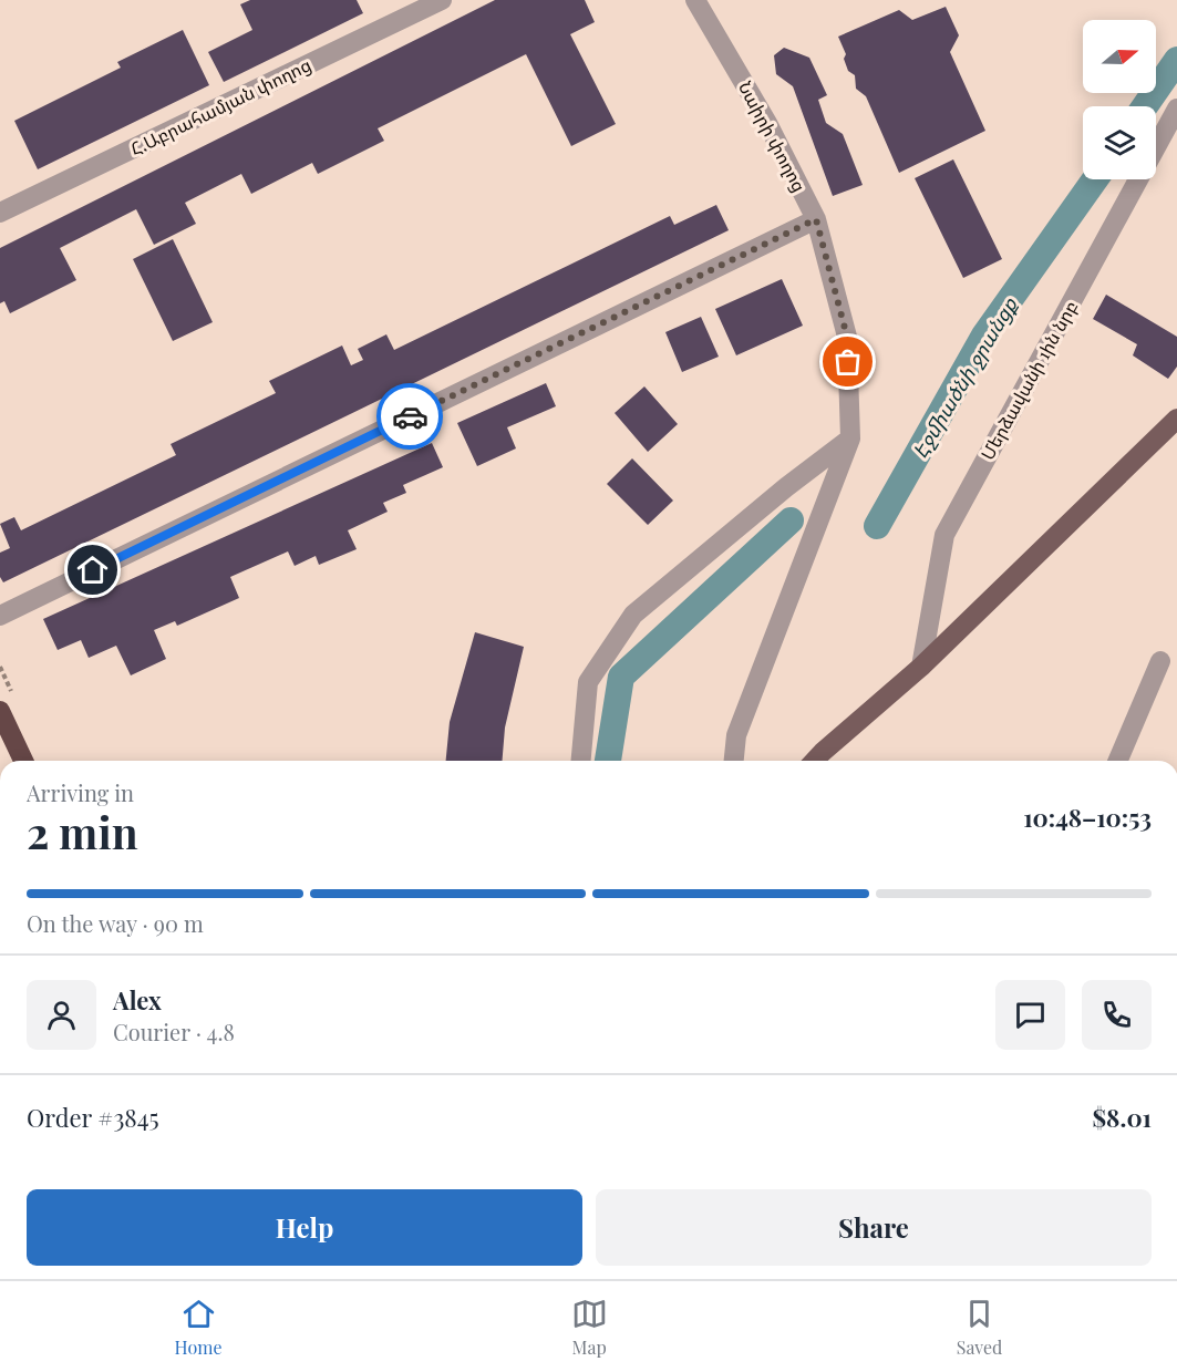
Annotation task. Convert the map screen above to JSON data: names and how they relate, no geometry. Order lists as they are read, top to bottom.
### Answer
{
  "streets": {
    "street": ["Հ.Աբրահամյան փողոց", "Նաիրի փողոց", "Մերձավանի 1ին նրբ"]
  },
  "water": ["Էջմիածնի ջրանցք"],
  "north": "right",
  "page": {
    "heading": ["2 min", "Arriving in", "10:48–10:53"],
    "panel": [
      "Alex",
      "Courier · 4.8",
      "Order #3845",
      "$8.01"
    ],
    "bar": "On the way · 90 m",
    "buttons": ["Help", "Share"],
    "tabs": ["Home", "Map", "Saved"]
  }
}
